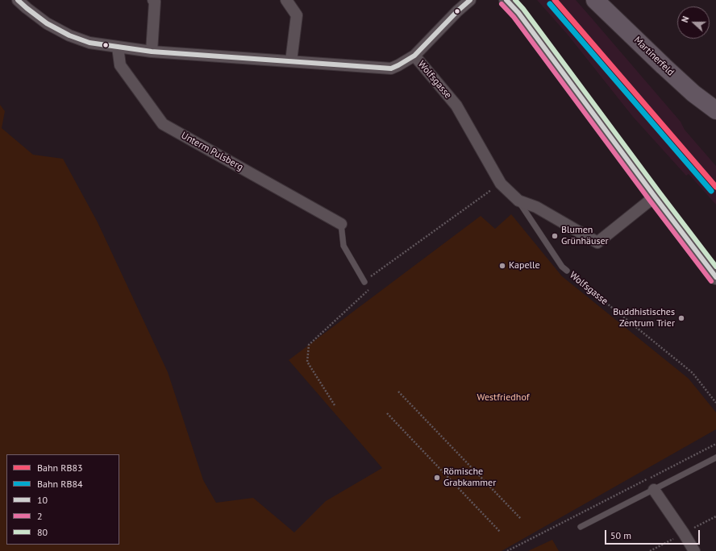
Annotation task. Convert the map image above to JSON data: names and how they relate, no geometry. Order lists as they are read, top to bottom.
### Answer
{
  "streets": {
    "main road": ["Martinerfeld"],
    "street": ["Wolfsgasse", "Unterm Pulsberg"]
  },
  "parks": ["Westfriedhof"],
  "places": [
    "Blumen Grünhäuser",
    "Kapelle",
    "Buddhistisches Zentrum Trier",
    "Römische Grabkammer"
  ],
  "lines": [
    "rail line RB83",
    "transit line 10",
    "transit line 80",
    "rail line RB84",
    "transit line 2"
  ],
  "legend": [
    "Bahn RB83",
    "Bahn RB84",
    "10",
    "2",
    "80"
  ],
  "scale_bar": "50 m",
  "north": "left"
}
